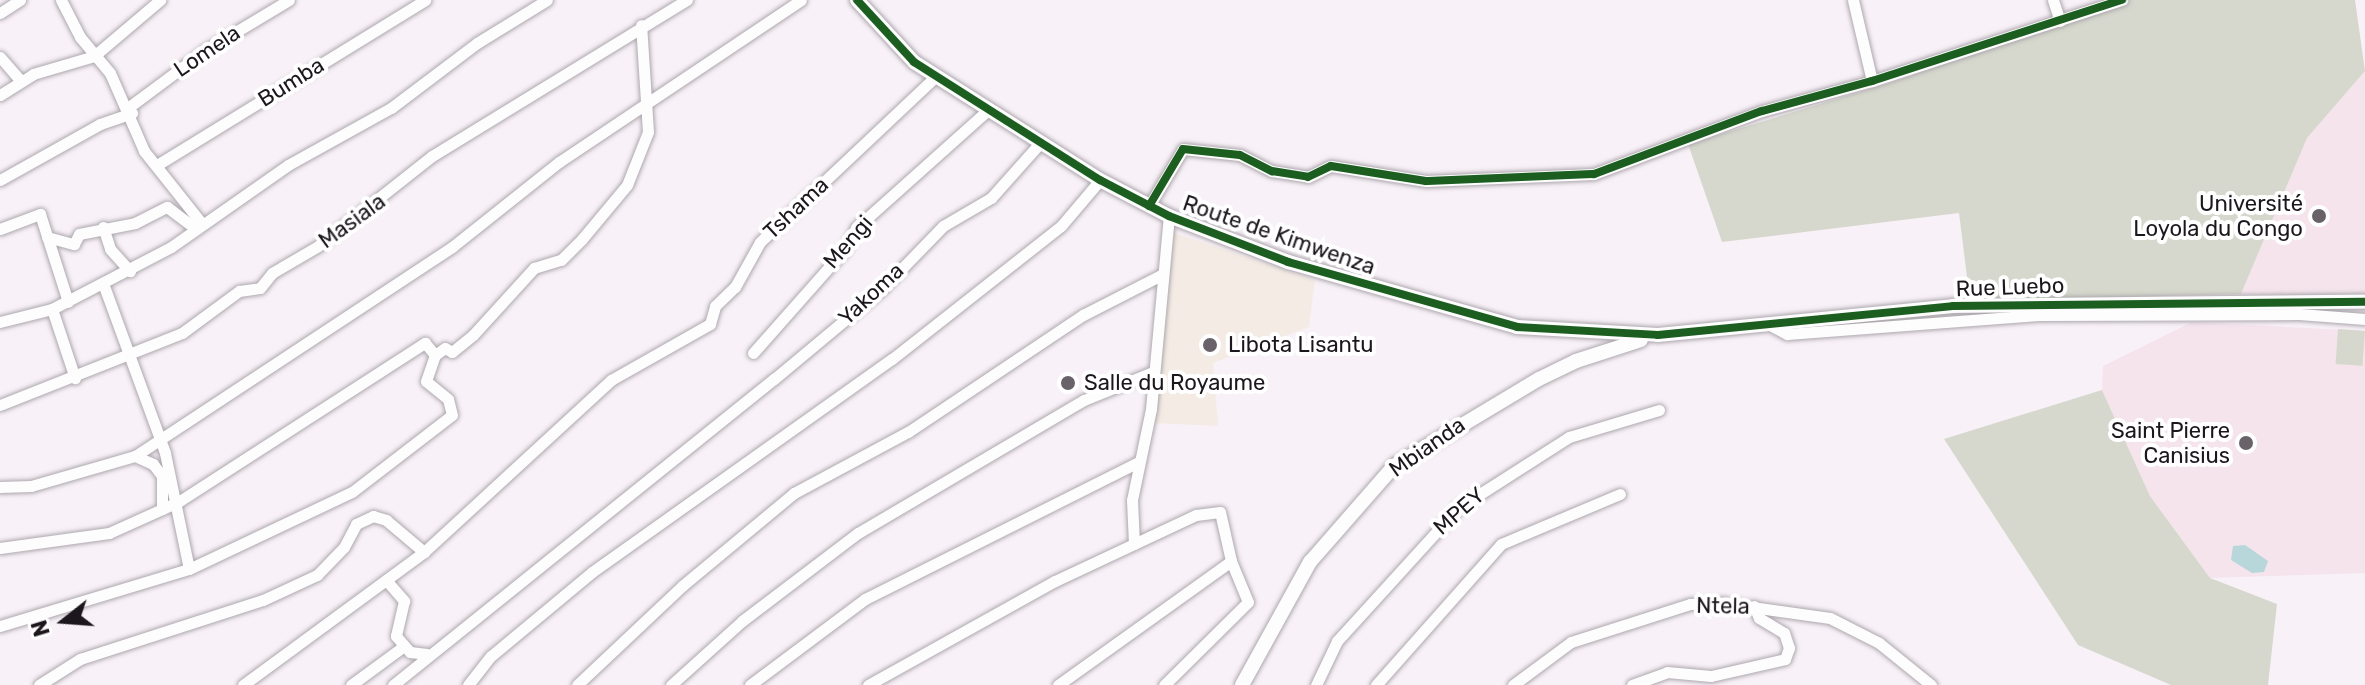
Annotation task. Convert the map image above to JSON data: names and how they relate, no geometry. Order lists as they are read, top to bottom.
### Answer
{
  "streets": {
    "street": [
      "Lomela",
      "Bumba",
      "Tshama",
      "Masiala",
      "Route de Kimwenza",
      "Mengi",
      "Rue Luebo",
      "Yakoma",
      "Mbianda",
      "MPEY",
      "Ntela"
    ]
  },
  "crossings": [
    ["Tshama", "Route de Kimwenza"],
    ["Route de Kimwenza", "Mengi"],
    ["Route de Kimwenza", "Rue Luebo"],
    ["Route de Kimwenza", "Yakoma"],
    ["Route de Kimwenza", "Mbianda"],
    ["Rue Luebo", "Mbianda"]
  ],
  "places": [
    "Université Loyola du Congo",
    "Libota Lisantu",
    "Salle du Royaume",
    "Saint Pierre Canisius"
  ],
  "north": "left"
}
